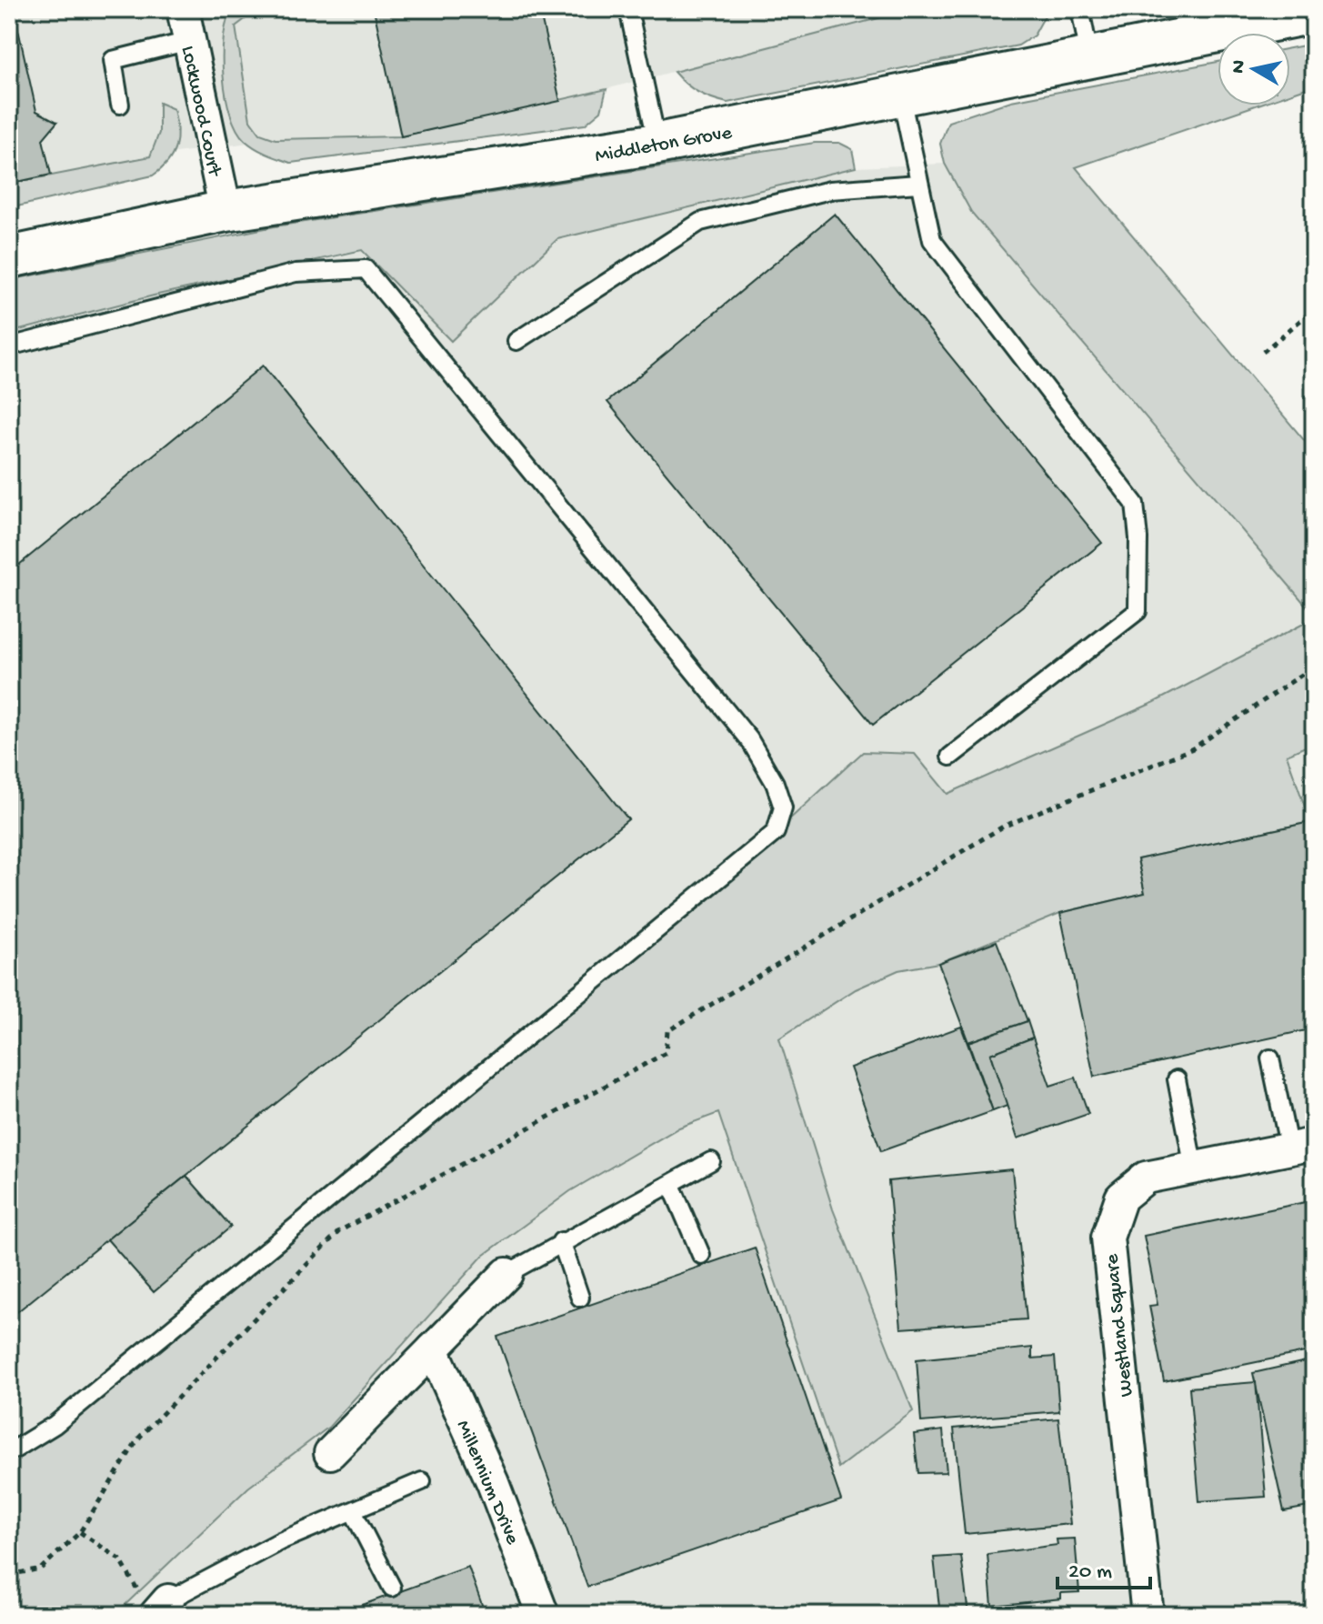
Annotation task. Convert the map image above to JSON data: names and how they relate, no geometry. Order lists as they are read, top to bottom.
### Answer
{
  "streets": {
    "street": [
      "Lockwood Court",
      "Middleton Grove",
      "Westland Square",
      "Millennium Drive"
    ]
  },
  "crossings": [
    ["Lockwood Court", "Middleton Grove"]
  ],
  "scale_bar": "20 m",
  "north": "left"
}
